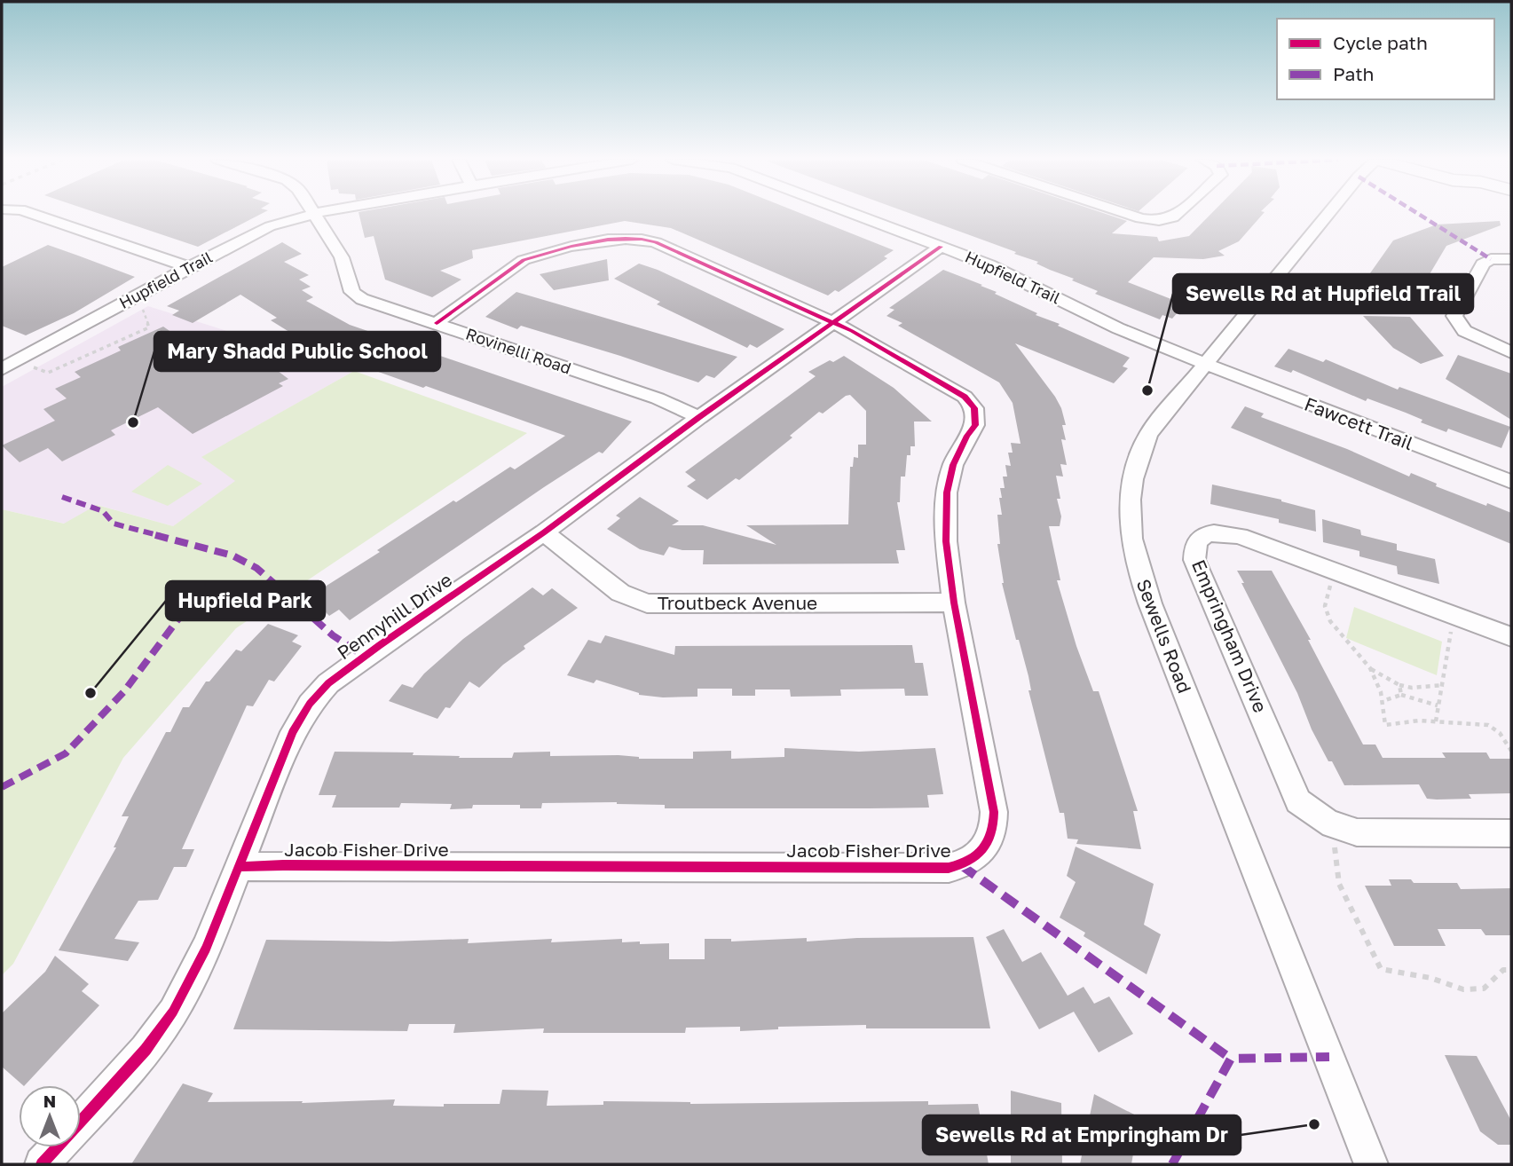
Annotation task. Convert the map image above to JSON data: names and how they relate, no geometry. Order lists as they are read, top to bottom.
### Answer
{
  "streets": {
    "street": [
      "Hupfield Trail",
      "Rovinelli Road",
      "Fawcett Trail",
      "Troutbeck Avenue",
      "Pennyhill Drive",
      "Sewells Road",
      "Empringham Drive",
      "Jacob Fisher Drive"
    ]
  },
  "crossings": [
    ["Hupfield Trail", "Fawcett Trail"],
    ["Hupfield Trail", "Pennyhill Drive"],
    ["Hupfield Trail", "Sewells Road"],
    ["Rovinelli Road", "Pennyhill Drive"],
    ["Rovinelli Road", "Jacob Fisher Drive"],
    ["Fawcett Trail", "Sewells Road"],
    ["Troutbeck Avenue", "Pennyhill Drive"],
    ["Troutbeck Avenue", "Jacob Fisher Drive"],
    ["Pennyhill Drive", "Jacob Fisher Drive"]
  ],
  "places": [
    "Sewells Rd at Hupfield Trail",
    "Mary Shadd Public School",
    "Hupfield Park",
    "Sewells Rd at Empringham Dr"
  ],
  "legend": ["Cycle path", "Path"],
  "north": "top"
}
